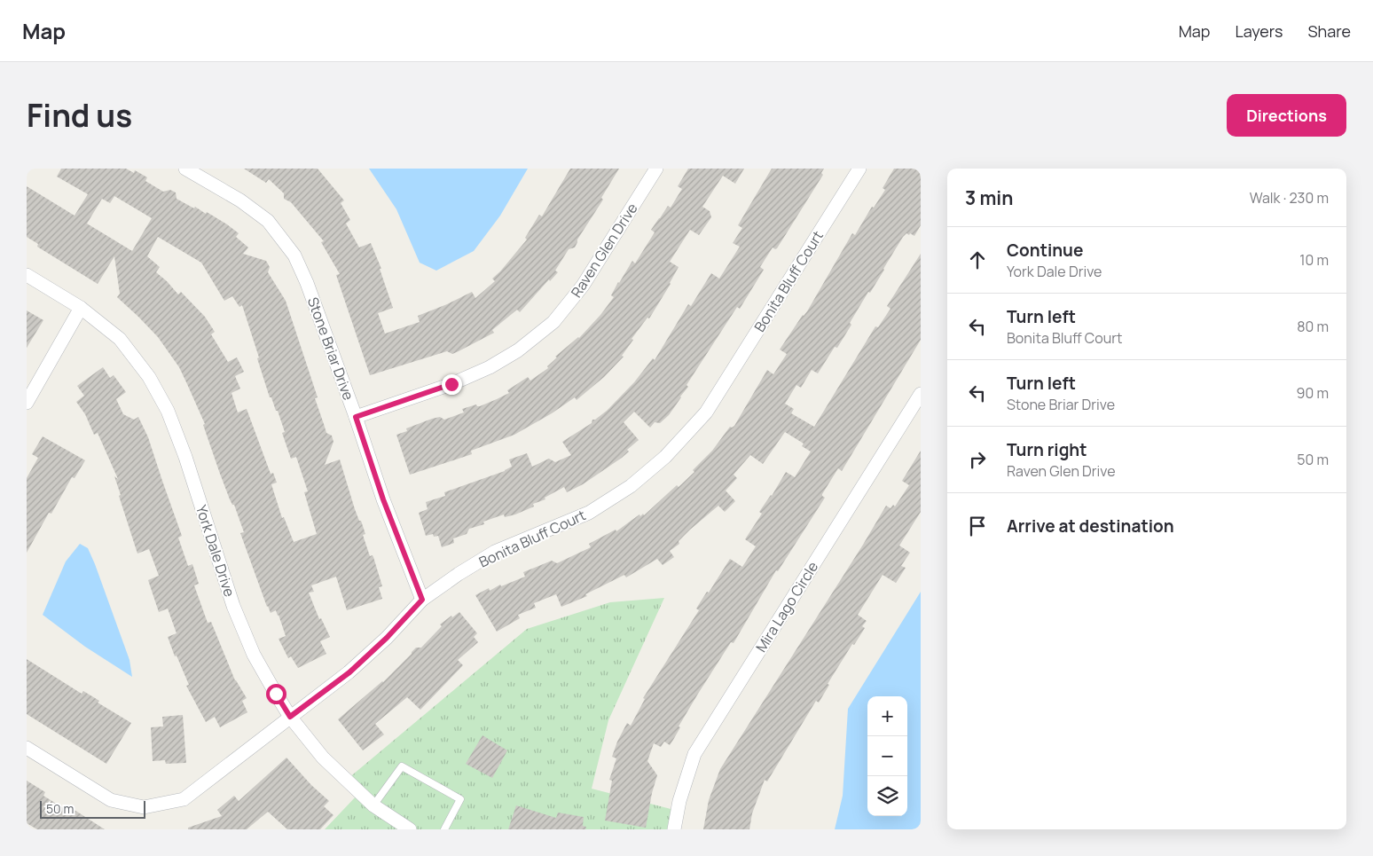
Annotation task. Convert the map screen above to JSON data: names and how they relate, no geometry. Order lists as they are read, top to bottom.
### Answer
{
  "streets": {
    "street": [
      "Raven Glen Drive",
      "Bonita Bluff Court",
      "Stone Briar Drive",
      "York Dale Drive",
      "Mira Lago Circle"
    ]
  },
  "crossings": [
    ["Raven Glen Drive", "Stone Briar Drive"],
    ["Bonita Bluff Court", "Stone Briar Drive"],
    ["Bonita Bluff Court", "York Dale Drive"]
  ],
  "scale_bar": "50 m",
  "page": {
    "header": "Map",
    "nav": ["Map", "Layers", "Share"],
    "title": "Find us",
    "buttons": "Directions",
    "heading": ["3 min", "Walk · 230 m"],
    "list": [
      ["Continue", "York Dale Drive", "10 m"],
      ["Turn left", "Bonita Bluff Court", "80 m"],
      ["Turn left", "Stone Briar Drive", "90 m"],
      ["Turn right", "Raven Glen Drive", "50 m"],
      "Arrive at destination"
    ],
    "map_buttons": ["+", "−"],
    "scale": "50 m"
  }
}
